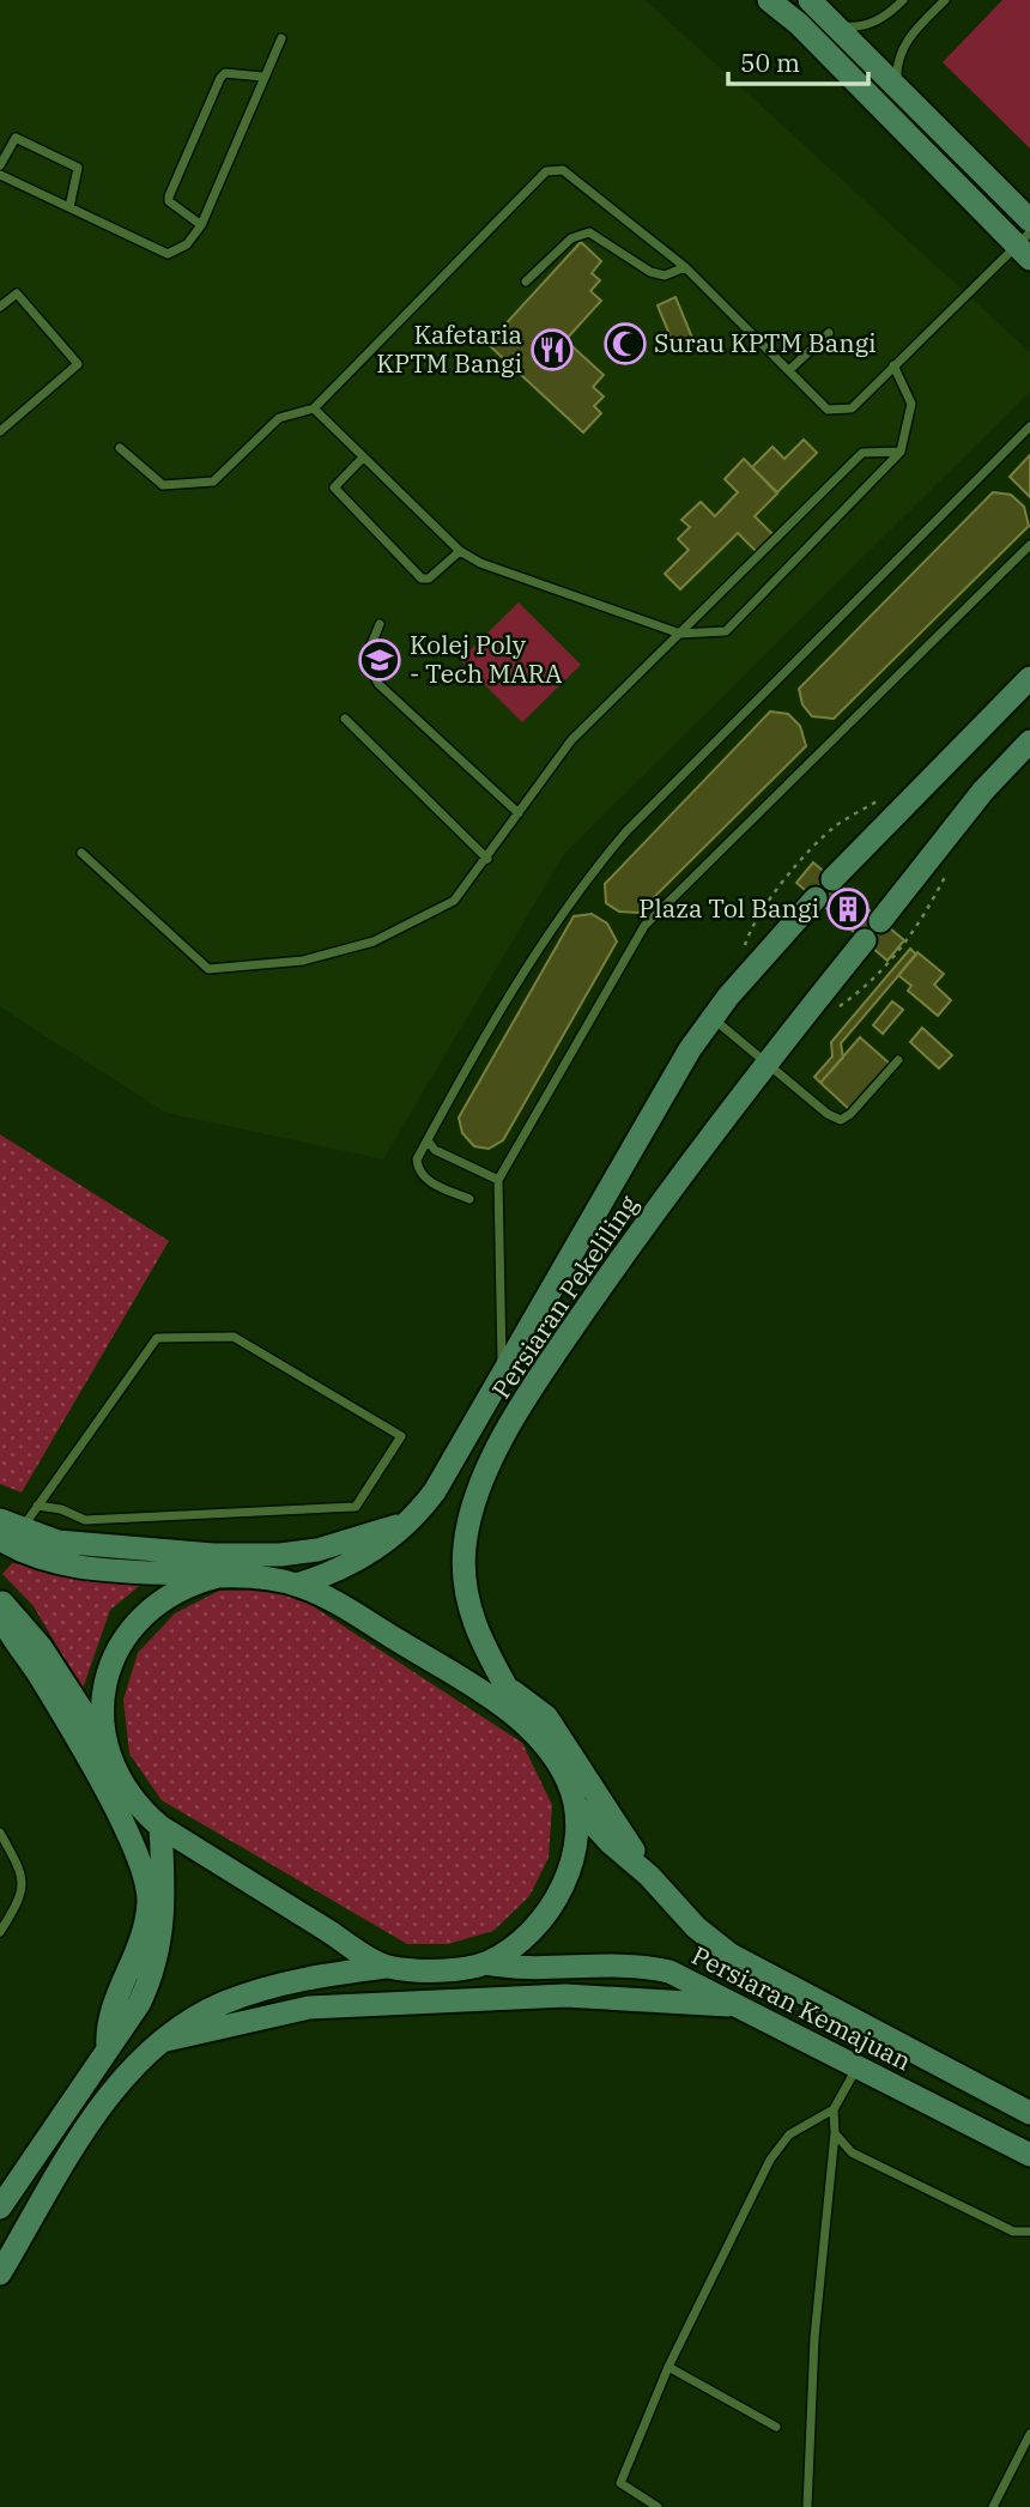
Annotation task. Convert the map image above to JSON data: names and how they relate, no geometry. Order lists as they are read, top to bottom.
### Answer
{
  "streets": {
    "main road": ["Persiaran Pekeliling", "Persiaran Kemajuan"]
  },
  "places": {
    "mosque": ["Surau KPTM Bangi"],
    "restaurant": ["Kafetaria KPTM Bangi"],
    "school or university": ["Kolej Poly - Tech MARA"],
    "building": ["Plaza Tol Bangi"]
  },
  "scale_bar": "50 m"
}
